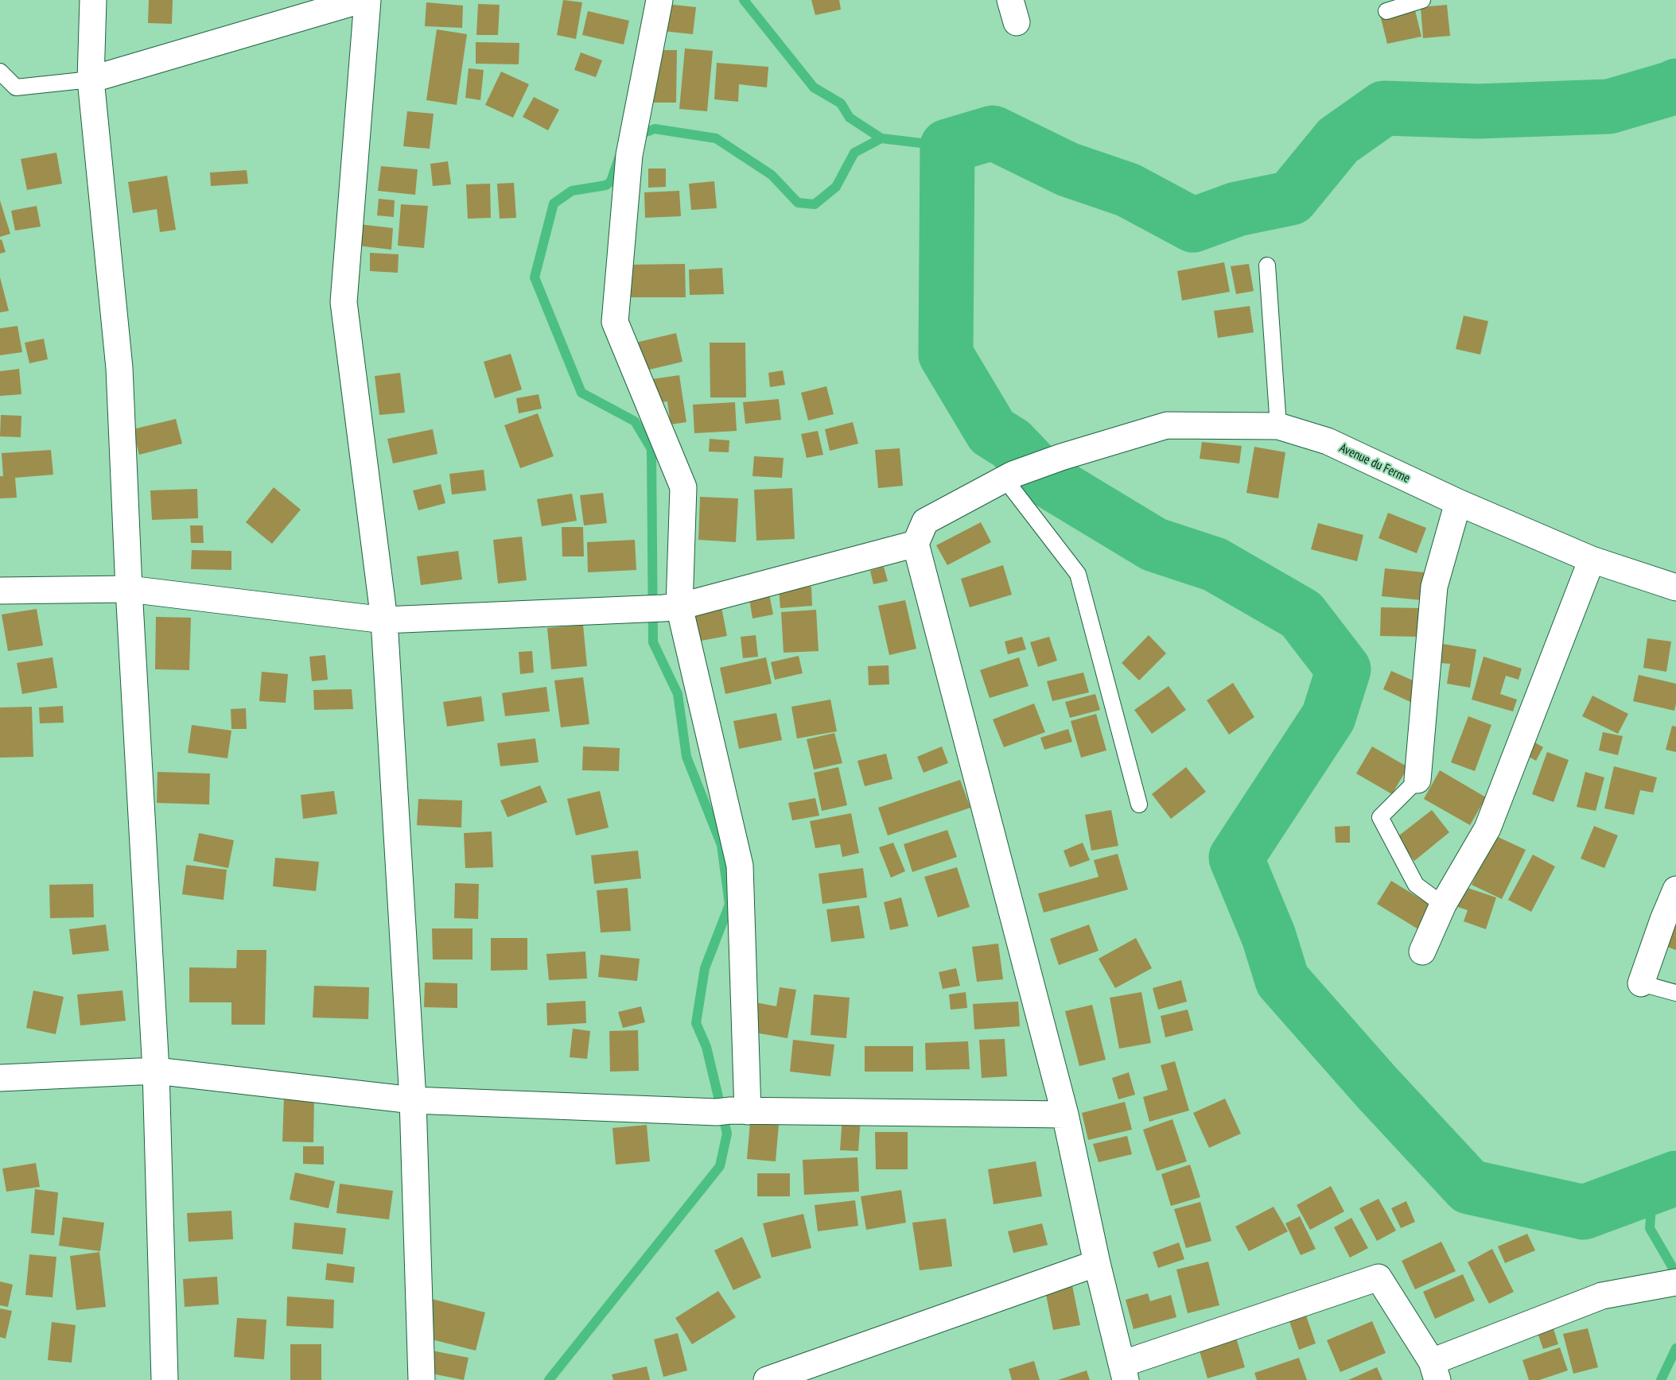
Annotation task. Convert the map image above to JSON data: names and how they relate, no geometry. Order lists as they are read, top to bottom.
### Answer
{
  "streets": {
    "street": ["Avenue du Ferme"]
  }
}
